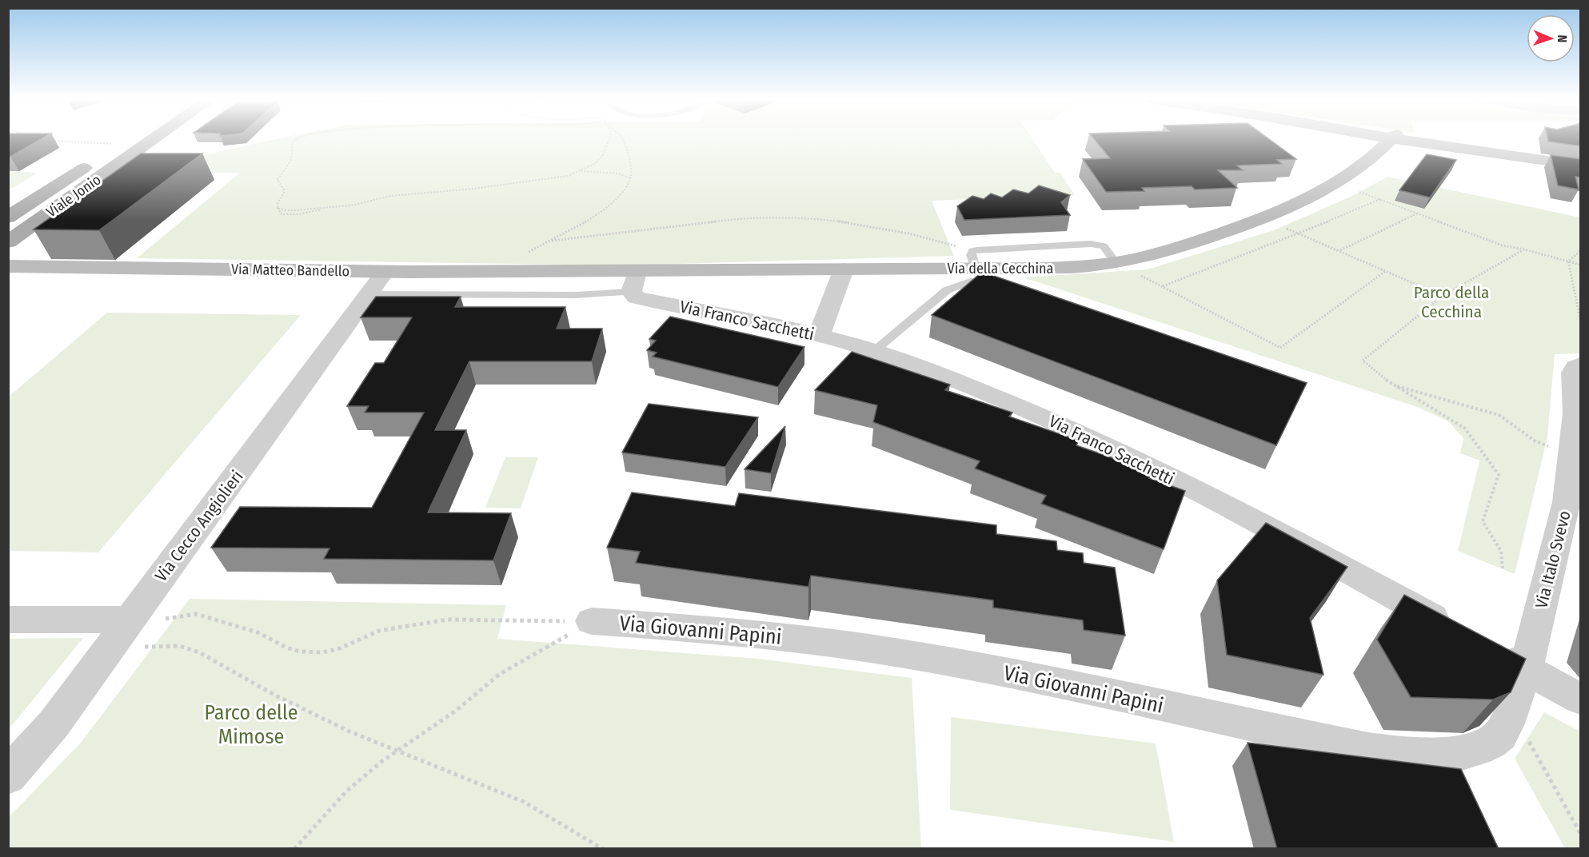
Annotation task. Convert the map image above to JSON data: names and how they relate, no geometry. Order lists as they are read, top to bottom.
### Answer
{
  "streets": {
    "main road": ["Viale Jonio"],
    "street": [
      "Via della Cecchina",
      "Via Matteo Bandello",
      "Via Franco Sacchetti",
      "Via Cecco Angiolieri",
      "Via Italo Svevo",
      "Via Giovanni Papini"
    ]
  },
  "crossings": [
    ["Via della Cecchina", "Via Matteo Bandello"],
    ["Via della Cecchina", "Via Franco Sacchetti"],
    ["Via Matteo Bandello", "Via Cecco Angiolieri"],
    ["Via Italo Svevo", "Via Giovanni Papini"]
  ],
  "parks": ["Parco della Cecchina", "Parco delle Mimose"],
  "north": "right"
}
